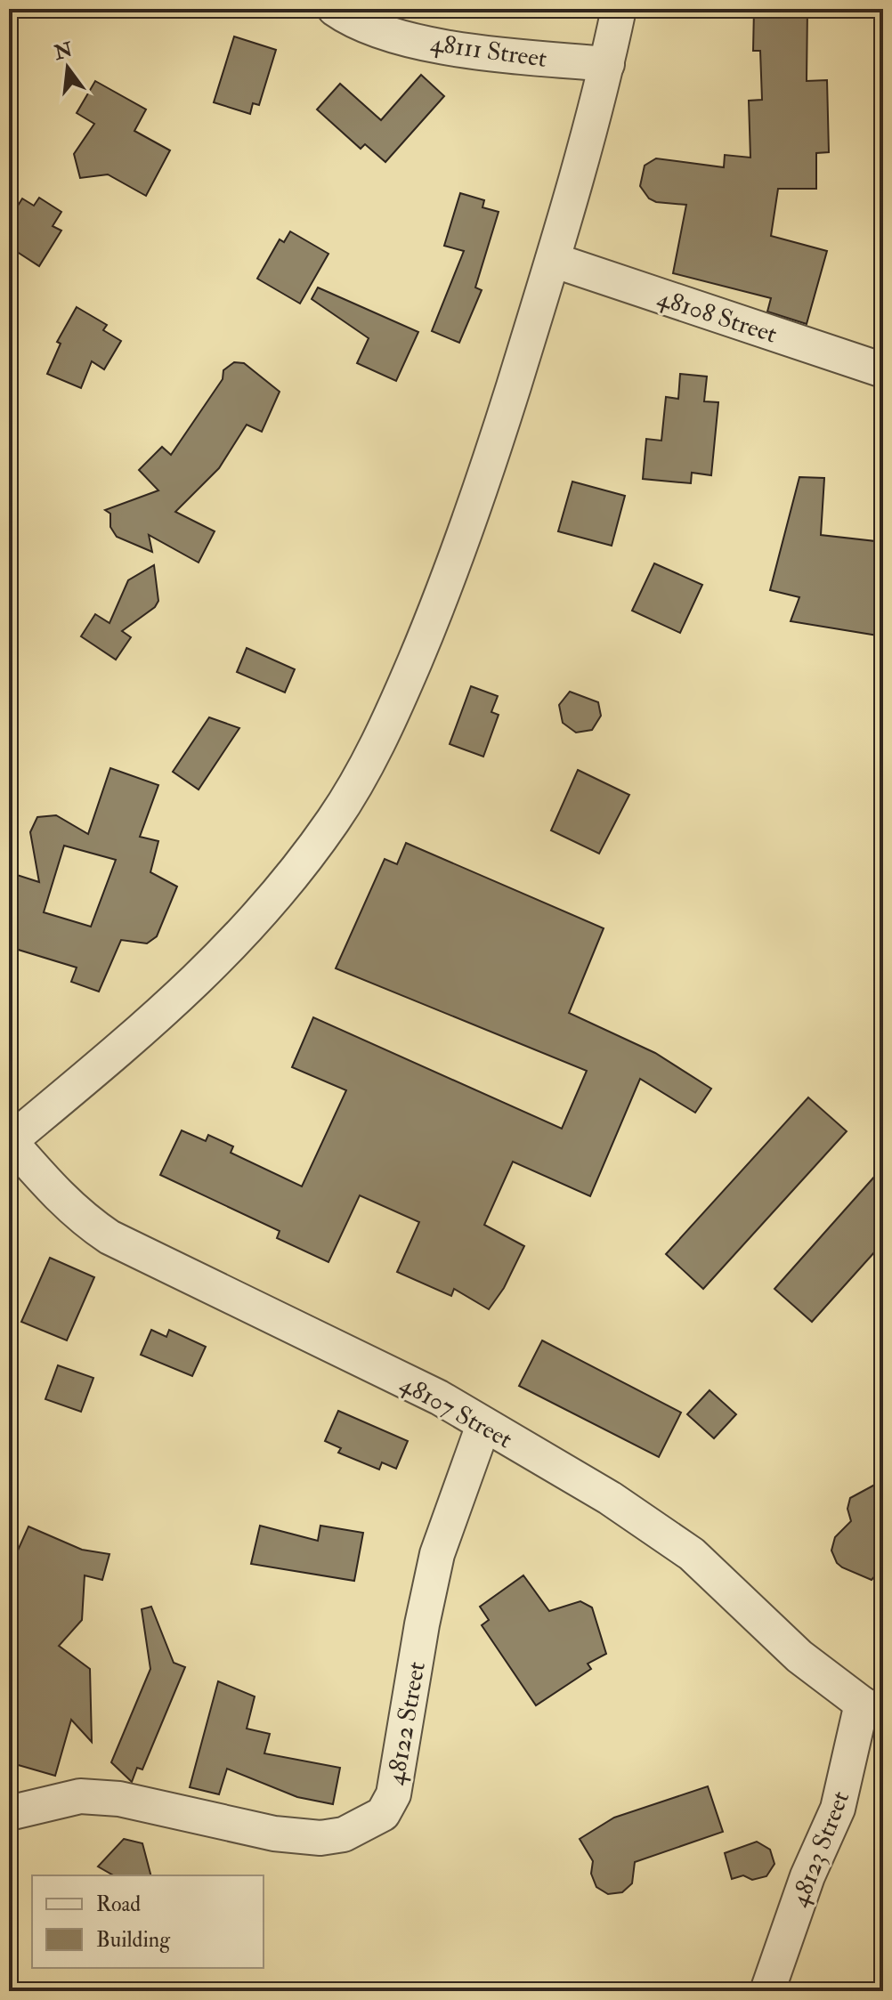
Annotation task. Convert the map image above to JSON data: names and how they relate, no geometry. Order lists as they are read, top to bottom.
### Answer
{
  "streets": {
    "street": [
      "48111 Street",
      "48108 Street",
      "48107 Street",
      "48122 Street",
      "48123 Street"
    ]
  },
  "crossings": [
    ["48107 Street", "48122 Street"],
    ["48107 Street", "48123 Street"]
  ],
  "legend": ["Road", "Building"],
  "north": "top"
}
